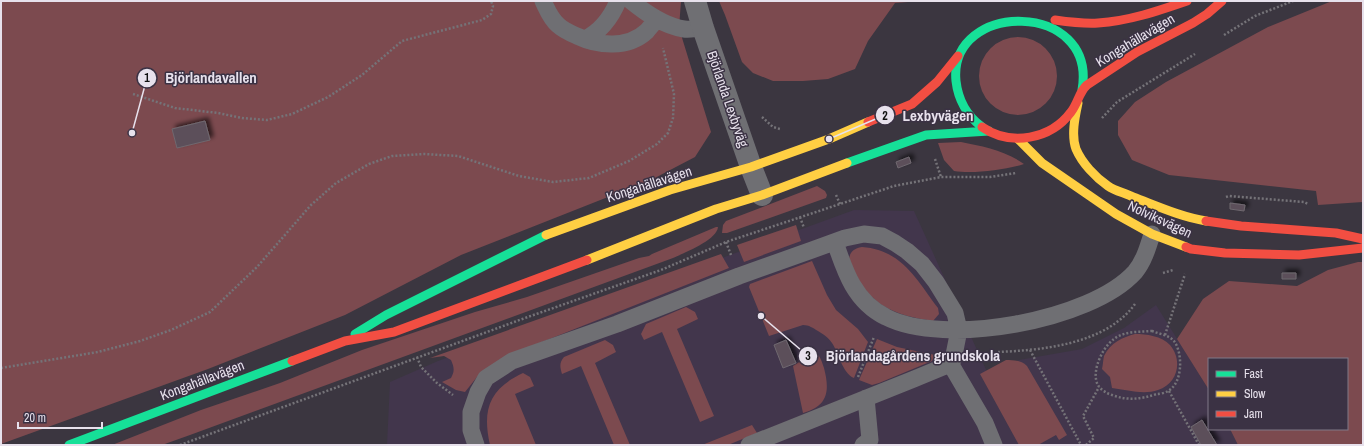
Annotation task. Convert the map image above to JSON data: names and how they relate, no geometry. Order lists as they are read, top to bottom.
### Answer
{
  "streets": {
    "street": ["Kongahällavägen", "Björlanda Lexbyväg", "Nolviksvägen"]
  },
  "crossings": [
    ["Kongahällavägen", "Björlanda Lexbyväg"],
    ["Kongahällavägen", "Nolviksvägen"]
  ],
  "places": ["Björlandavallen", "Lexbyvägen", "Björlandagårdens grundskola"],
  "legend": ["Fast", "Slow", "Jam"],
  "scale_bar": "20 m"
}
